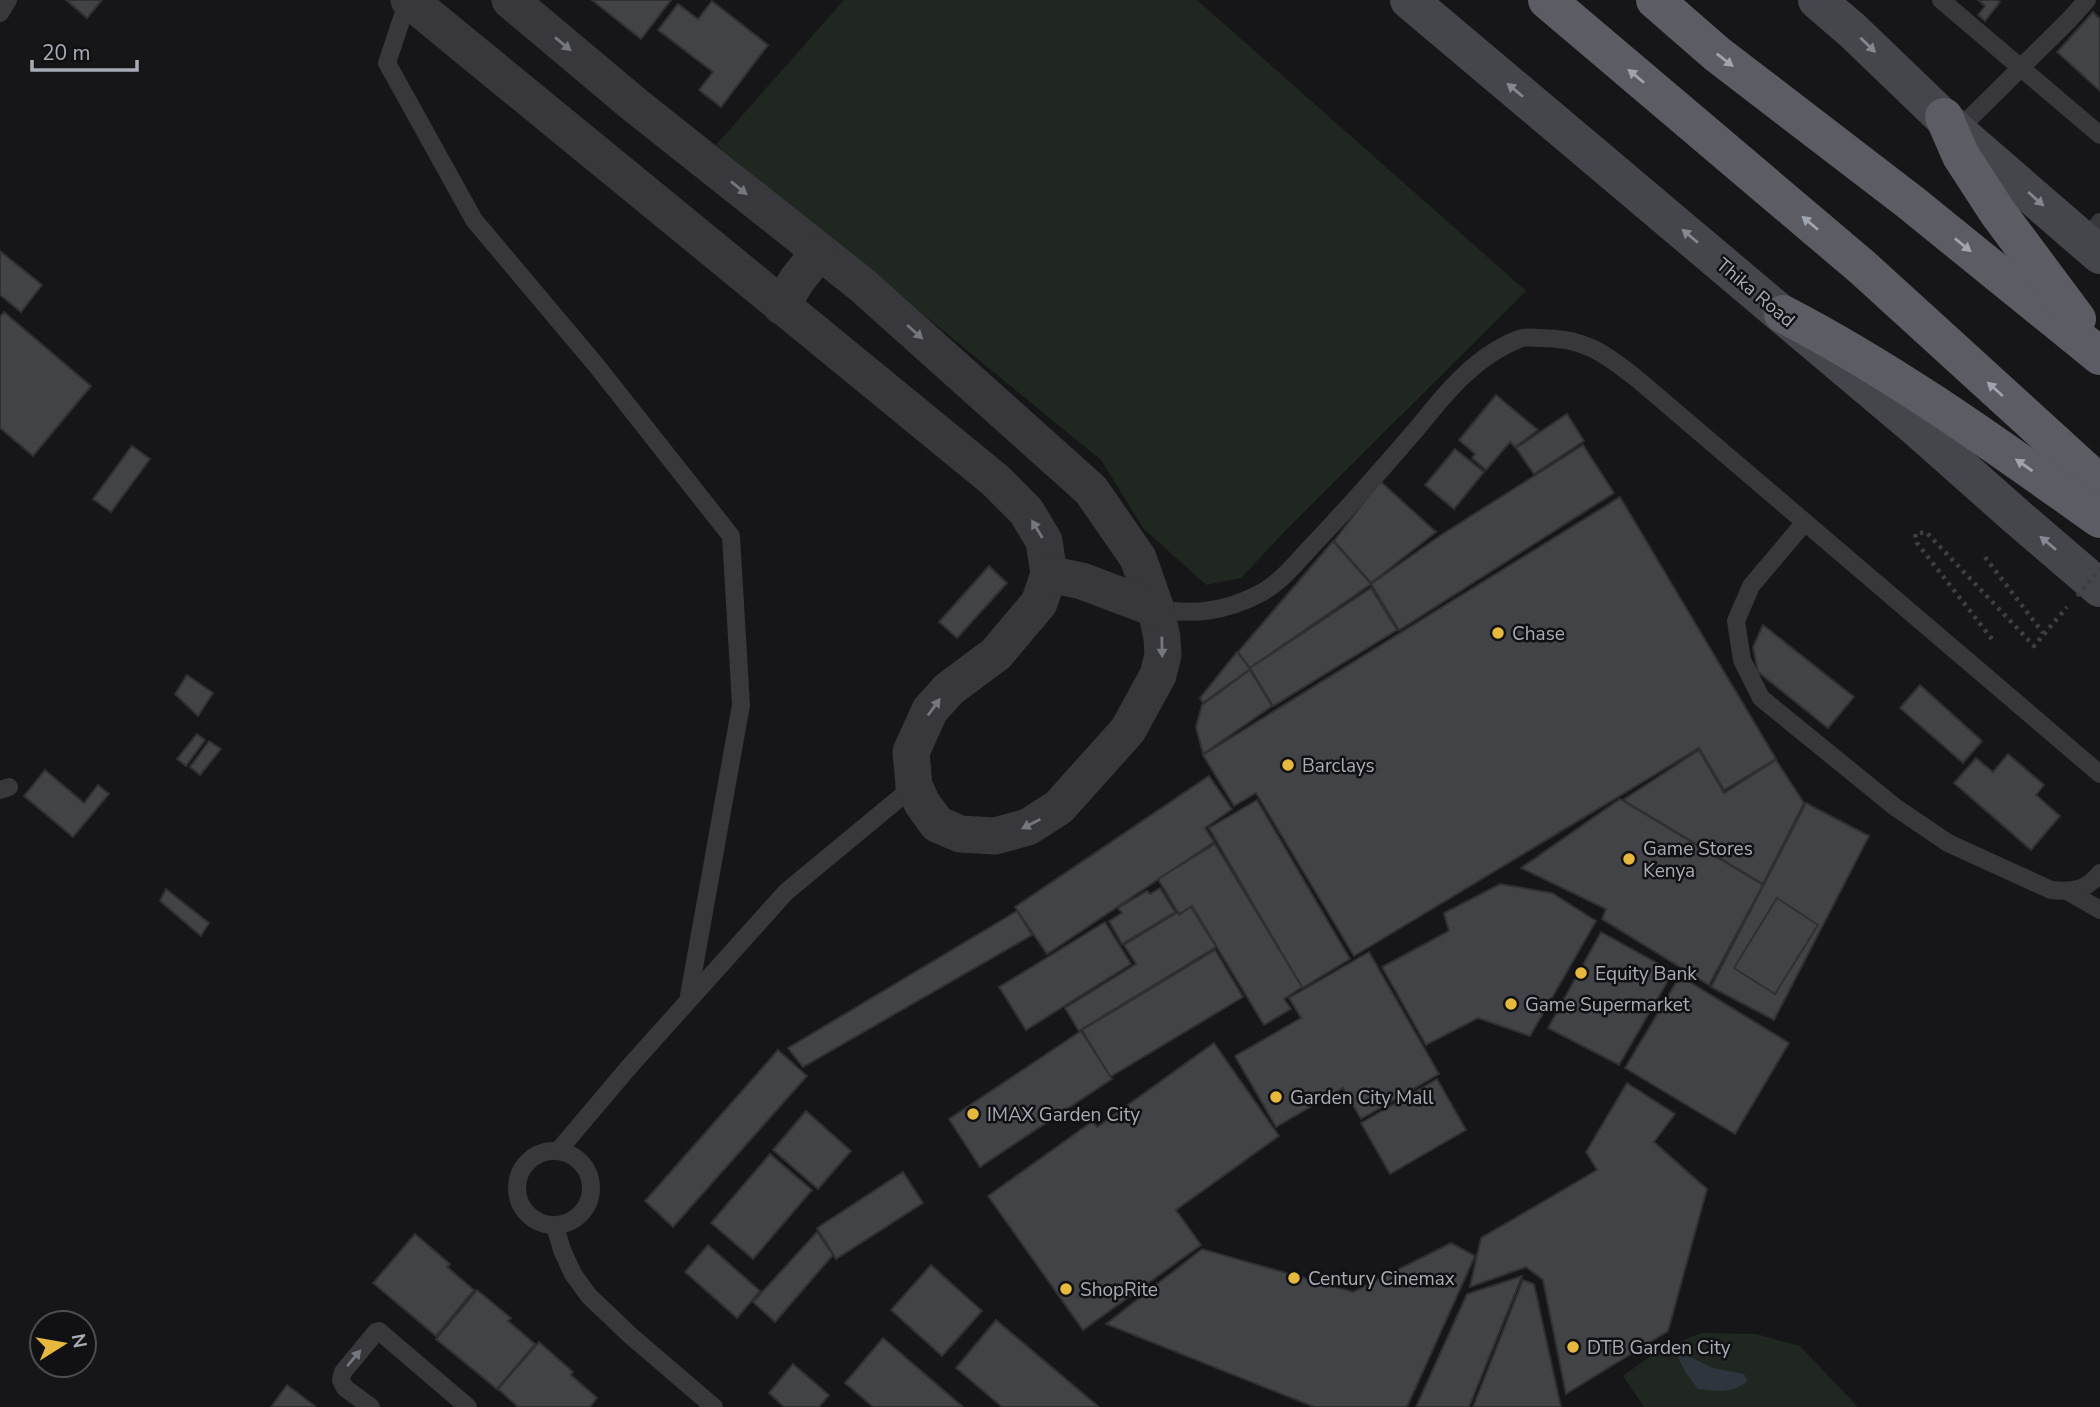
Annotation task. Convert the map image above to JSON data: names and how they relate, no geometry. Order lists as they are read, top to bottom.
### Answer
{
  "streets": {
    "main road": ["Thika Road"]
  },
  "places": [
    "Chase",
    "Barclays",
    "Game Stores Kenya",
    "Equity Bank",
    "Game Supermarket",
    "Garden City Mall",
    "IMAX Garden City",
    "Century Cinemax",
    "ShopRite",
    "DTB Garden City"
  ],
  "scale_bar": "20 m",
  "north": "right"
}
